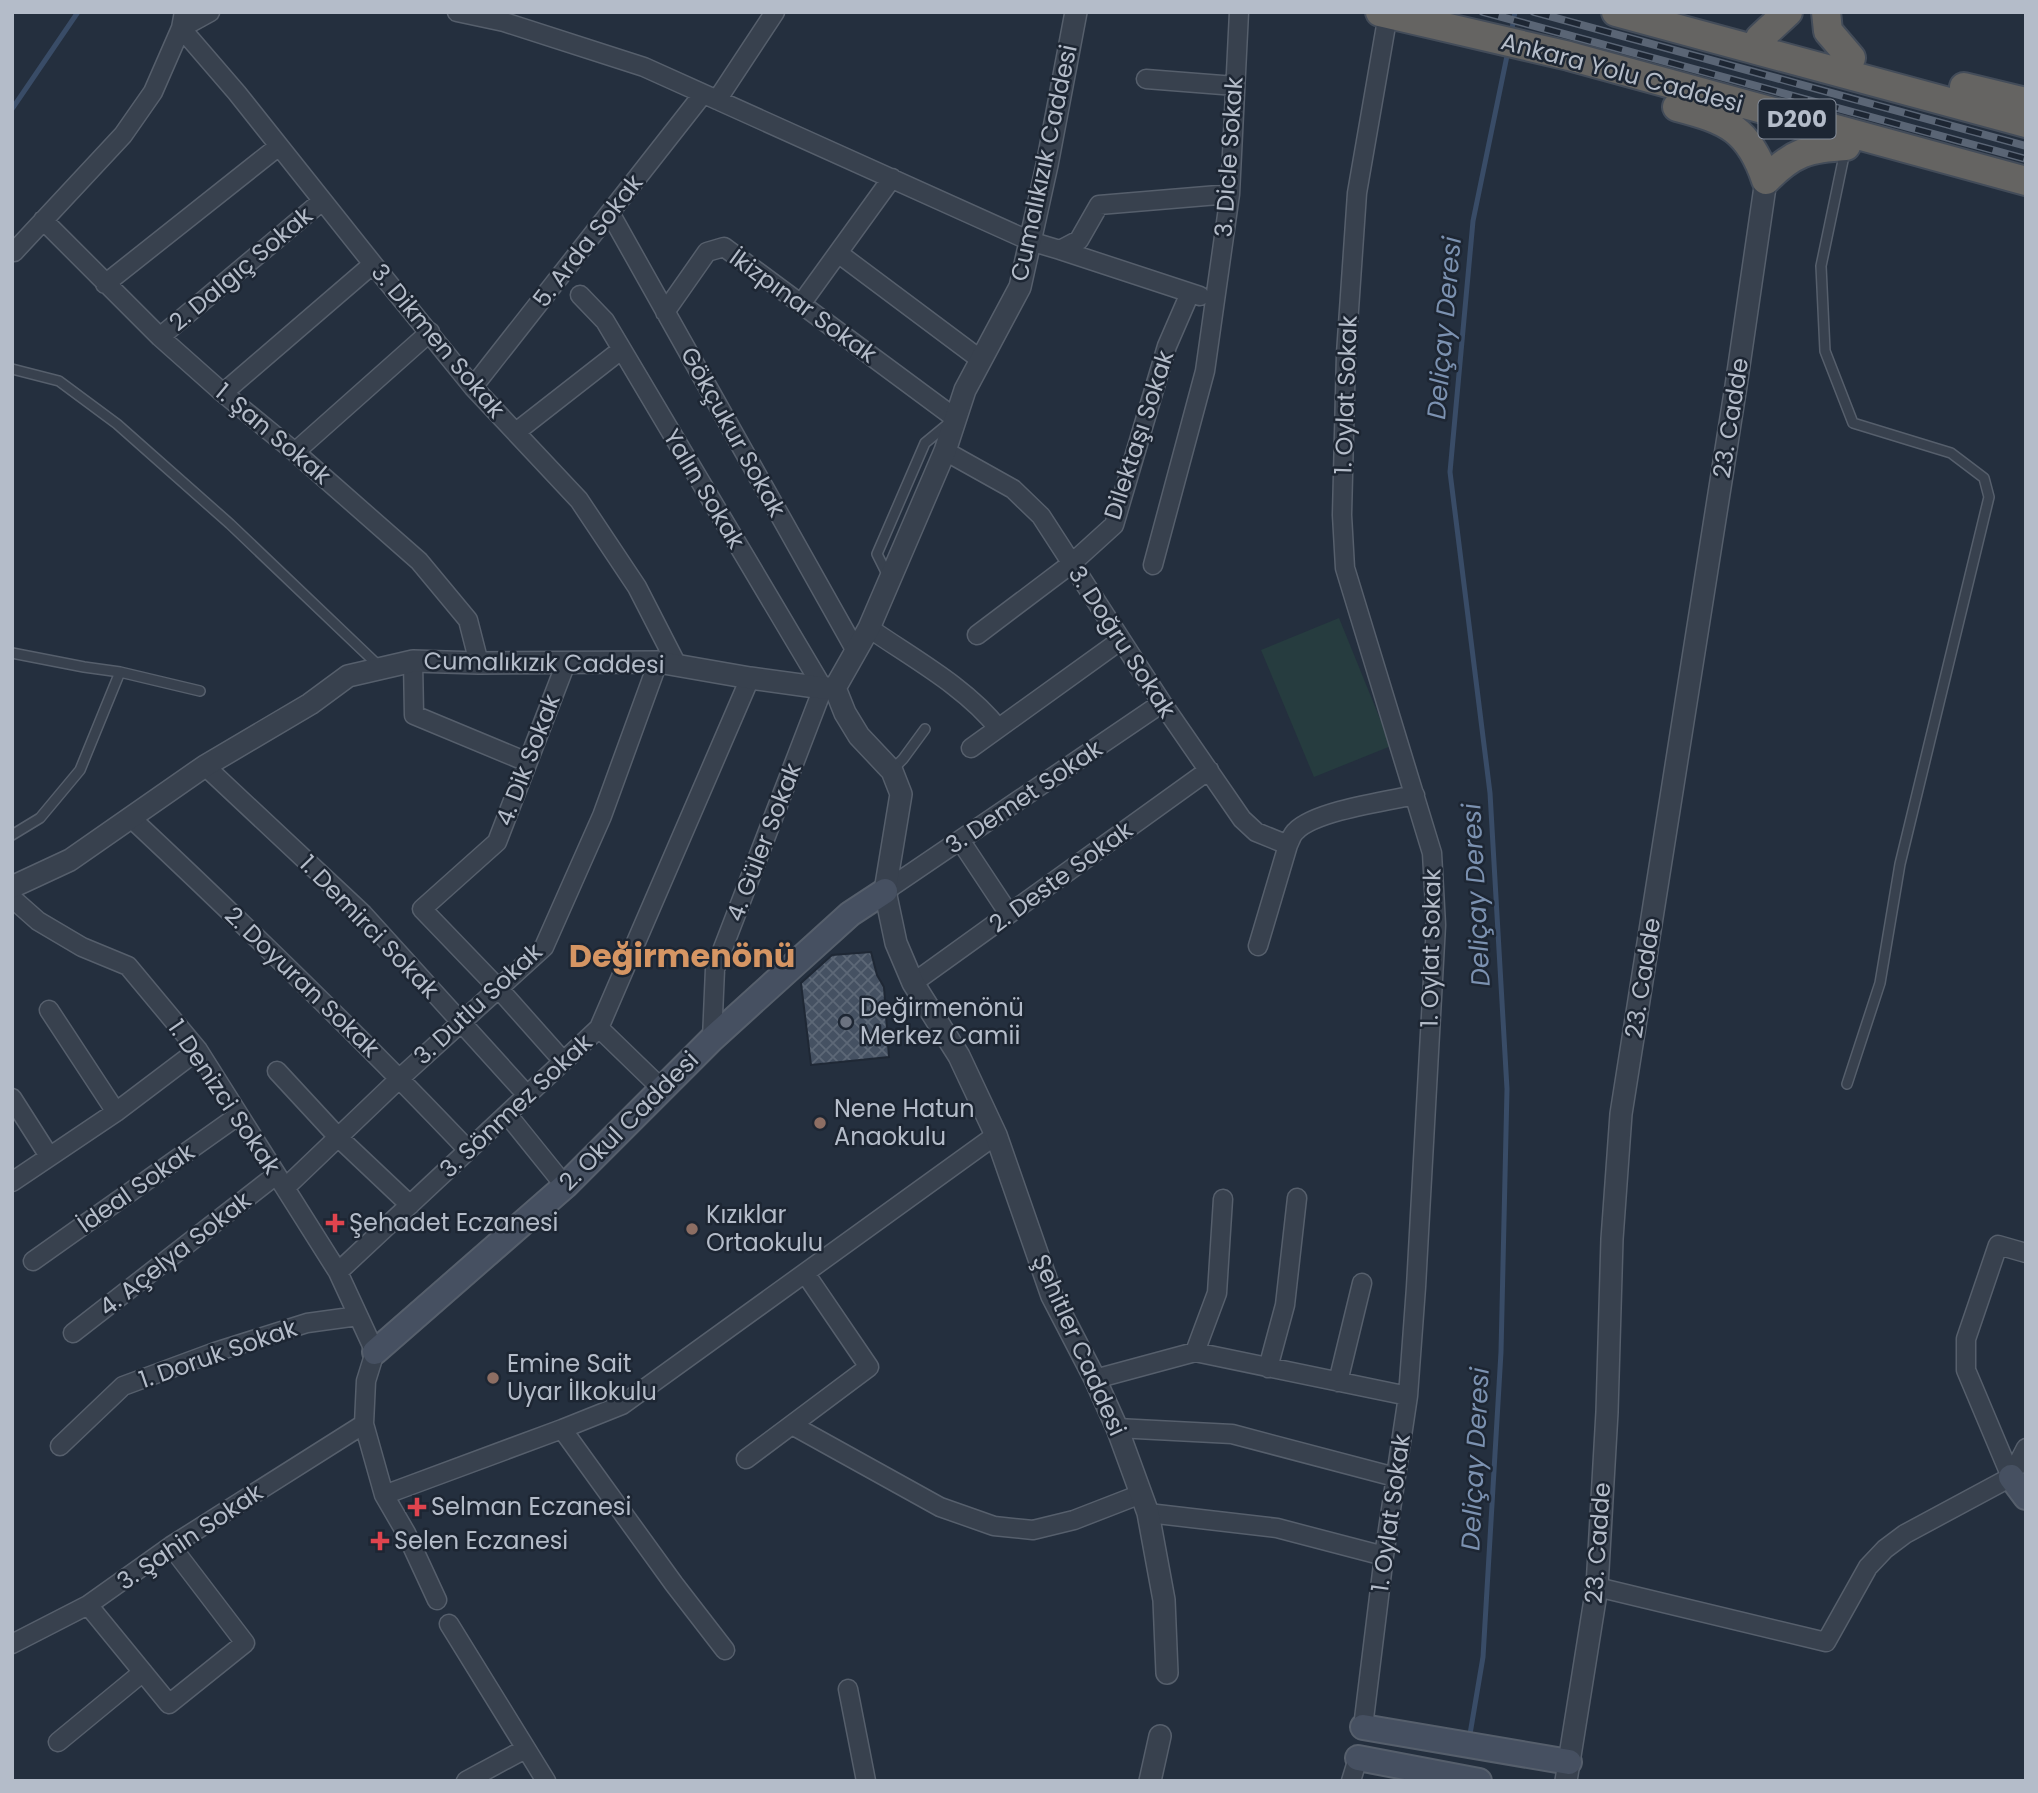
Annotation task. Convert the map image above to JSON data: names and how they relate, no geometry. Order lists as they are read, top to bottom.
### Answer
{
  "streets": {
    "highway": ["Ankara Yolu Caddesi", "D200"],
    "main road": ["2. Okul Caddesi"],
    "street": [
      "3. Dicle Sokak",
      "Cumalıkızık Caddesi",
      "5. Arda Sokak",
      "2. Dalgıç Sokak",
      "İkizpınar Sokak",
      "3. Dikmen Sokak",
      "1. Oylat Sokak",
      "23. Cadde",
      "Gökçukur Sokak",
      "1. Şan Sokak",
      "Dilektaşı Sokak",
      "Yalın Sokak",
      "3. Doğru Sokak",
      "4. Dik Sokak",
      "3. Demet Sokak",
      "4. Güler Sokak",
      "2. Deste Sokak",
      "1. Demirci Sokak",
      "2. Doyuran Sokak",
      "3. Dutlu Sokak",
      "1. Denizci Sokak",
      "3. Sönmez Sokak",
      "İdeal Sokak",
      "4. Açelya Sokak",
      "Şehitler Caddesi",
      "1. Doruk Sokak",
      "3. Şahin Sokak"
    ]
  },
  "crossings": [
    ["Ankara Yolu Caddesi", "1. Oylat Sokak"],
    ["Cumalıkızık Caddesi", "İkizpınar Sokak"],
    ["Cumalıkızık Caddesi", "3. Dikmen Sokak"],
    ["Cumalıkızık Caddesi", "Gökçukur Sokak"],
    ["Cumalıkızık Caddesi", "1. Şan Sokak"],
    ["Cumalıkızık Caddesi", "Yalın Sokak"],
    ["Cumalıkızık Caddesi", "3. Doğru Sokak"],
    ["Cumalıkızık Caddesi", "4. Dik Sokak"],
    ["Cumalıkızık Caddesi", "4. Güler Sokak"],
    ["Cumalıkızık Caddesi", "1. Demirci Sokak"],
    ["Cumalıkızık Caddesi", "2. Doyuran Sokak"],
    ["Cumalıkızık Caddesi", "3. Dutlu Sokak"],
    ["Cumalıkızık Caddesi", "3. Sönmez Sokak"],
    ["Cumalıkızık Caddesi", "Şehitler Caddesi"],
    ["5. Arda Sokak", "3. Dikmen Sokak"],
    ["5. Arda Sokak", "Gökçukur Sokak"],
    ["2. Dalgıç Sokak", "3. Dikmen Sokak"],
    ["2. Dalgıç Sokak", "1. Şan Sokak"],
    ["İkizpınar Sokak", "Gökçukur Sokak"],
    ["3. Dikmen Sokak", "3. Dutlu Sokak"],
    ["Dilektaşı Sokak", "3. Doğru Sokak"],
    ["Yalın Sokak", "4. Güler Sokak"],
    ["Yalın Sokak", "Şehitler Caddesi"],
    ["3. Doğru Sokak", "3. Demet Sokak"],
    ["3. Doğru Sokak", "2. Deste Sokak"],
    ["4. Dik Sokak", "3. Dutlu Sokak"],
    ["3. Demet Sokak", "2. Okul Caddesi"],
    ["3. Demet Sokak", "Şehitler Caddesi"],
    ["4. Güler Sokak", "2. Okul Caddesi"],
    ["4. Güler Sokak", "Şehitler Caddesi"],
    ["2. Deste Sokak", "Şehitler Caddesi"],
    ["1. Demirci Sokak", "3. Dutlu Sokak"],
    ["1. Demirci Sokak", "3. Sönmez Sokak"],
    ["2. Doyuran Sokak", "3. Dutlu Sokak"],
    ["2. Doyuran Sokak", "3. Sönmez Sokak"],
    ["3. Dutlu Sokak", "1. Denizci Sokak"],
    ["3. Dutlu Sokak", "4. Açelya Sokak"],
    ["1. Denizci Sokak", "3. Sönmez Sokak"],
    ["1. Denizci Sokak", "2. Okul Caddesi"],
    ["1. Denizci Sokak", "İdeal Sokak"],
    ["1. Denizci Sokak", "4. Açelya Sokak"],
    ["1. Denizci Sokak", "1. Doruk Sokak"],
    ["2. Okul Caddesi", "Şehitler Caddesi"]
  ],
  "districts": ["Değirmenönü"],
  "water": ["Deliçay Deresi"],
  "places": {
    "other": [
      "Değirmenönü Merkez Camii",
      "Nene Hatun Anaokulu",
      "Kızıklar Ortaokulu",
      "Emine Sait Uyar İlkokulu"
    ],
    "health": ["Şehadet Eczanesi", "Selman Eczanesi", "Selen Eczanesi"]
  }
}
